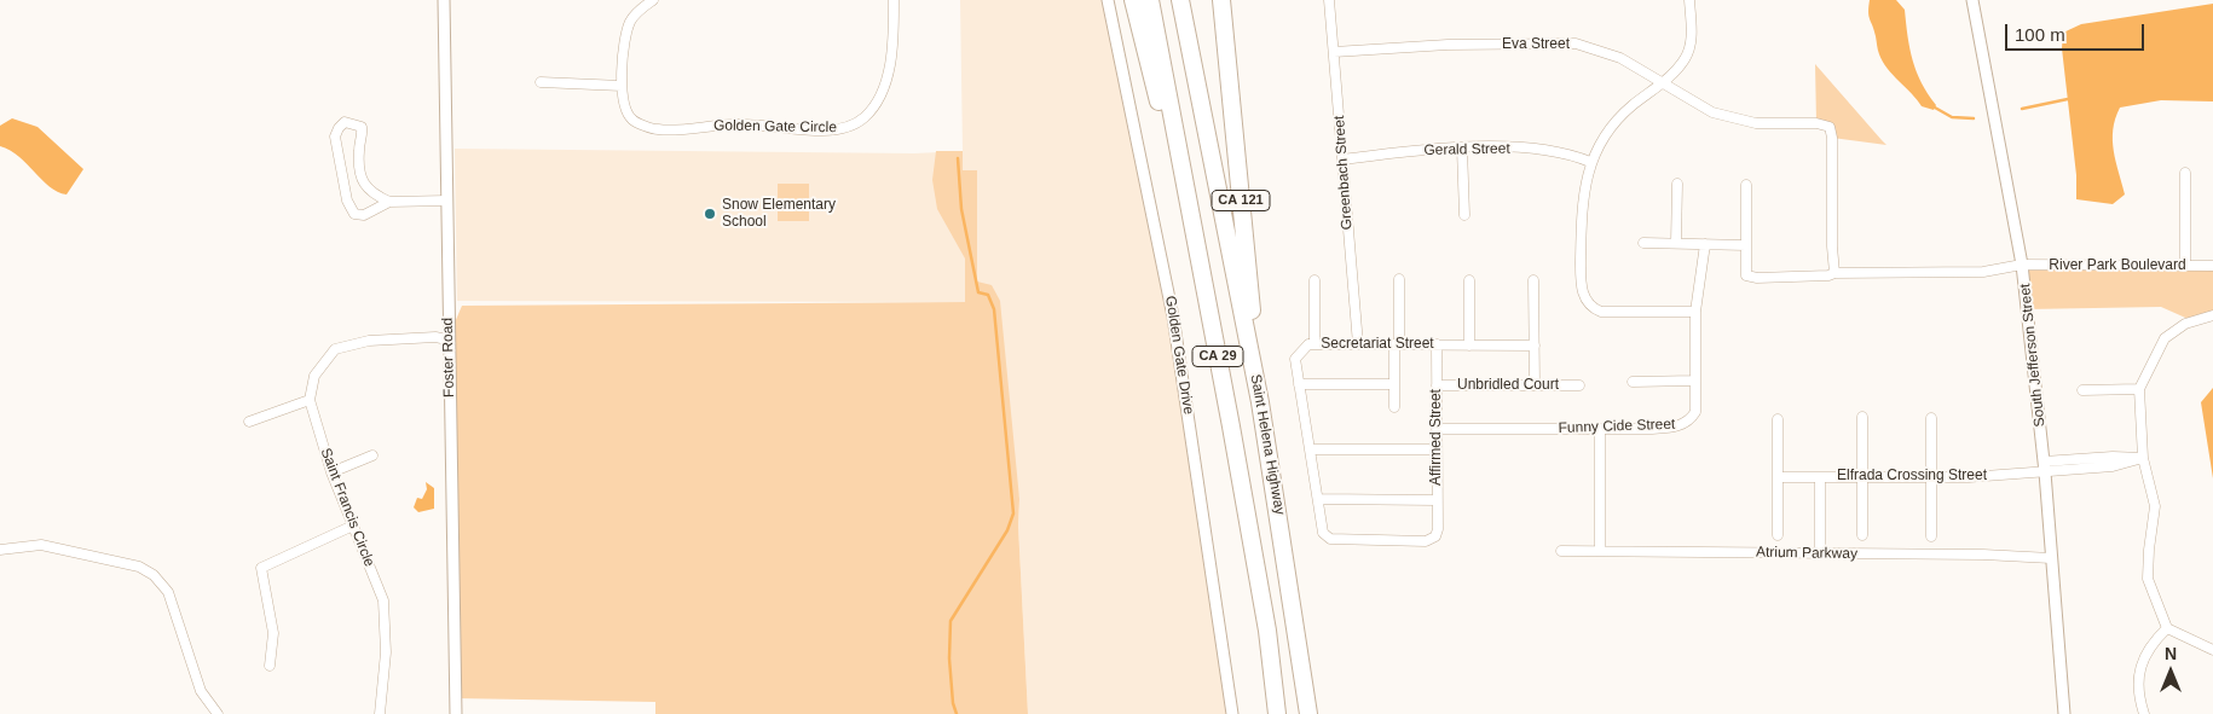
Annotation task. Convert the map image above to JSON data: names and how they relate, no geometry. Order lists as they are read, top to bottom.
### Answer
{
  "streets": {
    "highway": ["CA 121", "CA 29", "Saint Helena Highway"],
    "street": [
      "Eva Street",
      "Golden Gate Circle",
      "Gerald Street",
      "Greenbach Street",
      "River Park Boulevard",
      "Secretariat Street",
      "Golden Gate Drive",
      "South Jefferson Street",
      "Foster Road",
      "Unbridled Court",
      "Funny Cide Street",
      "Affirmed Street",
      "Elfrada Crossing Street",
      "Saint Francis Circle",
      "Atrium Parkway"
    ]
  },
  "crossings": [
    ["Eva Street", "Greenbach Street"],
    ["Eva Street", "River Park Boulevard"],
    ["Gerald Street", "Greenbach Street"],
    ["Greenbach Street", "Secretariat Street"],
    ["CA 121", "Saint Helena Highway"],
    ["River Park Boulevard", "South Jefferson Street"],
    ["Secretariat Street", "Affirmed Street"],
    ["South Jefferson Street", "Elfrada Crossing Street"],
    ["South Jefferson Street", "Atrium Parkway"],
    ["Unbridled Court", "Affirmed Street"],
    ["Funny Cide Street", "Affirmed Street"]
  ],
  "places": ["Snow Elementary School"],
  "scale_bar": "100 m",
  "north": "top"
}
